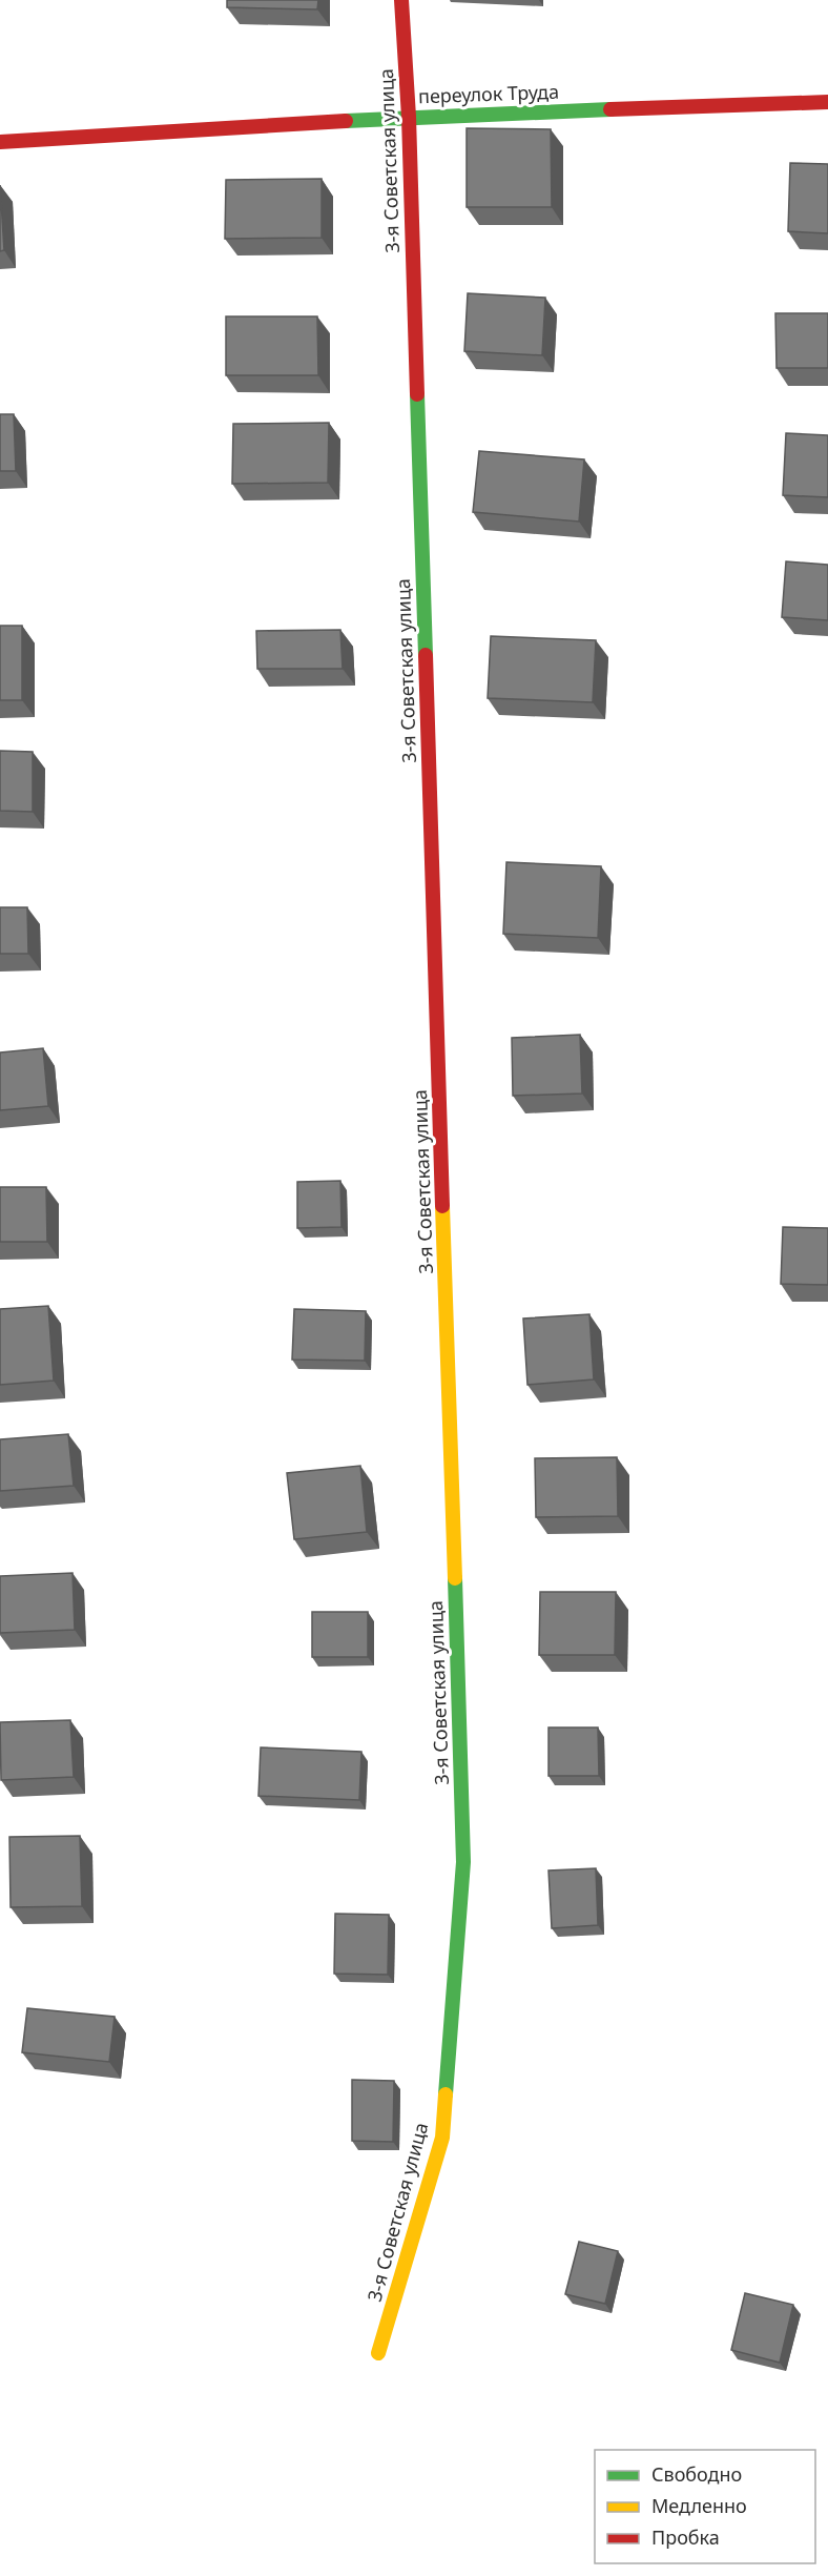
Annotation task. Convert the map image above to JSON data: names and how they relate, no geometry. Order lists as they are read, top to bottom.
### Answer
{
  "streets": {
    "street": ["переулок Труда", "3-я Советская улица"]
  },
  "crossings": [
    ["переулок Труда", "3-я Советская улица"]
  ],
  "legend": ["Свободно", "Медленно", "Пробка"]
}
